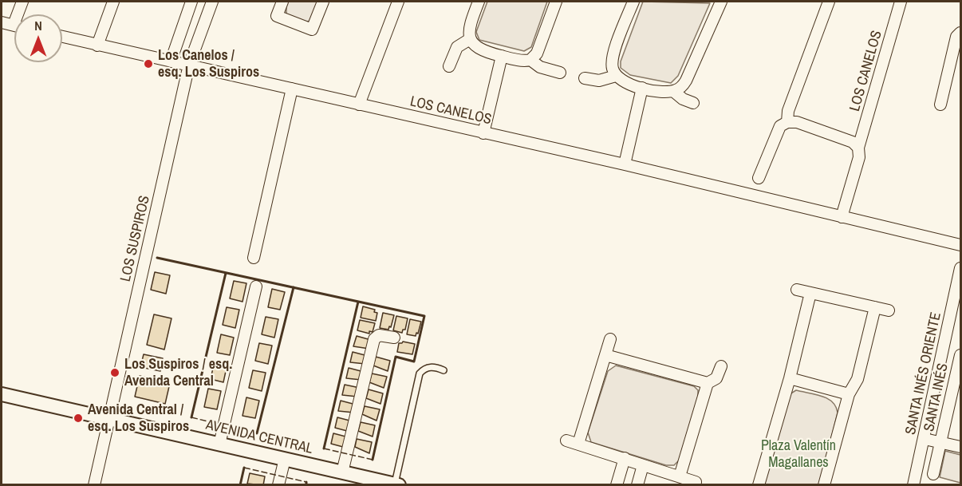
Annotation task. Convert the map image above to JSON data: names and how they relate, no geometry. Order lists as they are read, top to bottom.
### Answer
{
  "streets": {
    "street": [
      "LOS CANELOS",
      "LOS SUSPIROS",
      "SANTA INÉS ORIENTE",
      "SANTA INÉS",
      "AVENIDA CENTRAL"
    ]
  },
  "crossings": [
    ["LOS CANELOS", "LOS SUSPIROS"],
    ["LOS SUSPIROS", "AVENIDA CENTRAL"]
  ],
  "parks": ["Plaza Valentín Magallanes"],
  "places": ["Los Canelos / esq. Los Suspiros", "Los Suspiros / esq. Avenida Central", "Avenida Central / esq. Los Suspiros"],
  "north": "top"
}
